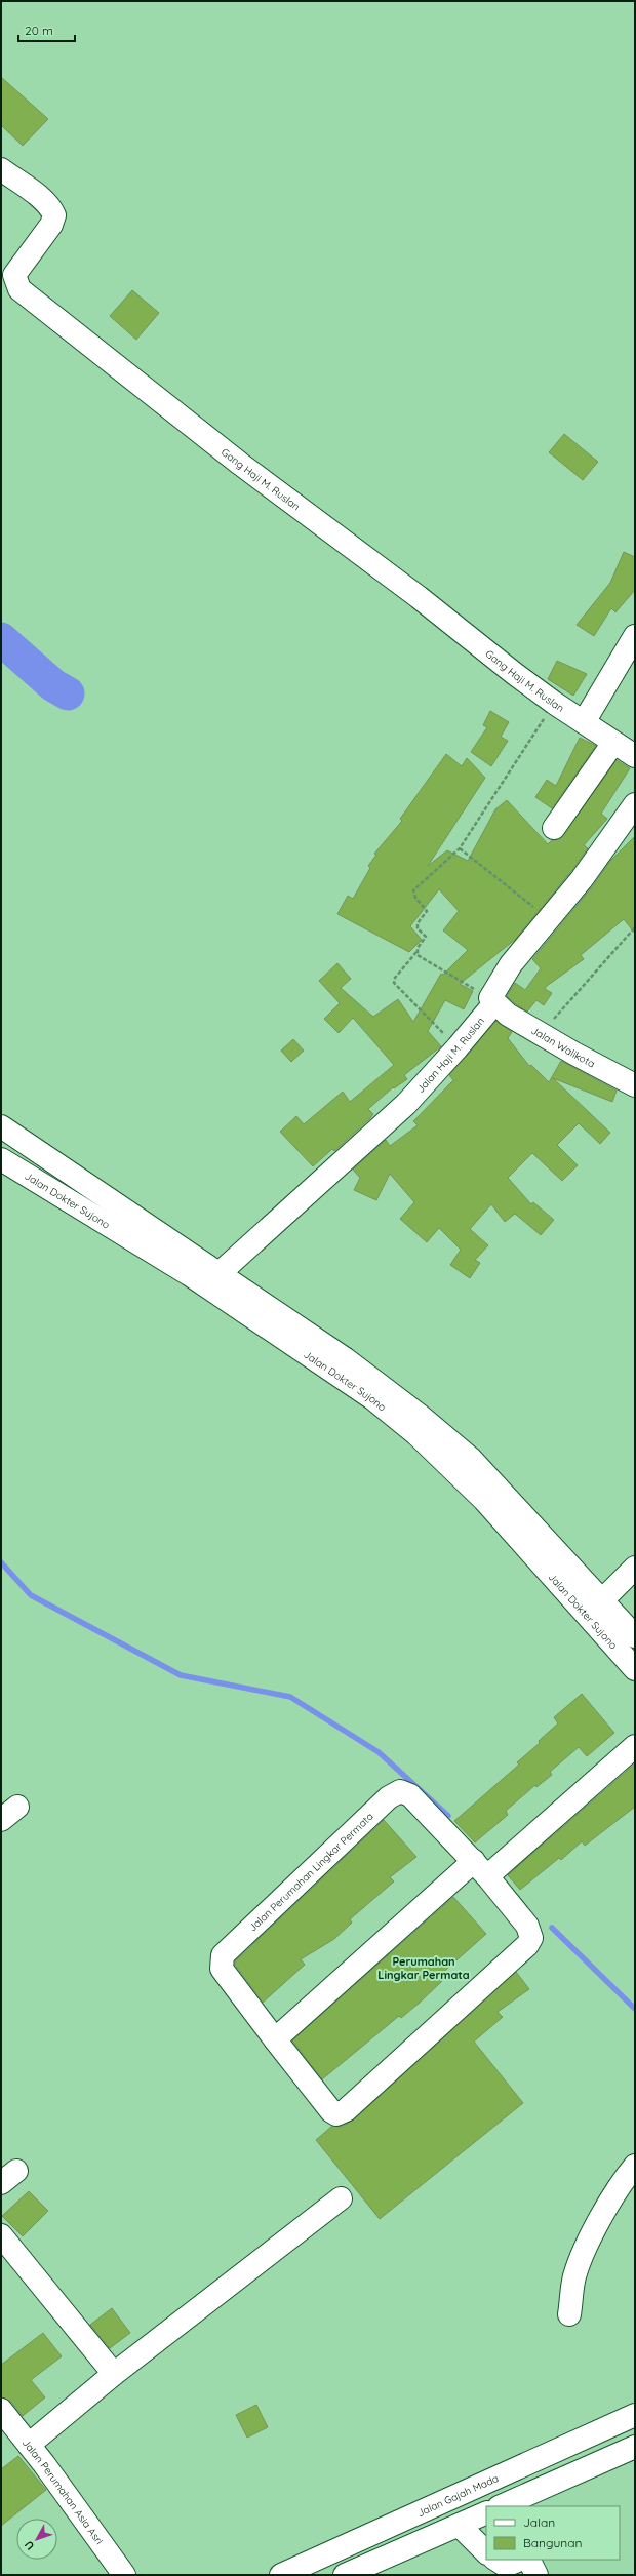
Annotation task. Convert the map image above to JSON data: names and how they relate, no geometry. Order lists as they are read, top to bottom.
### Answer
{
  "streets": {
    "main road": [
      "Gang Haji M. Ruslan",
      "Jalan Walikota",
      "Jalan Haji M. Ruslan",
      "Jalan Dokter Sujono",
      "Jalan Perumahan Lingkar Permata",
      "Jalan Perumahan Asia Asri",
      "Jalan Gajah Mada"
    ]
  },
  "crossings": [
    ["Jalan Walikota", "Jalan Haji M. Ruslan"]
  ],
  "districts": ["Perumahan Lingkar Permata"],
  "legend": ["Jalan", "Bangunan"],
  "scale_bar": "20 m",
  "north": "bottom left"
}
